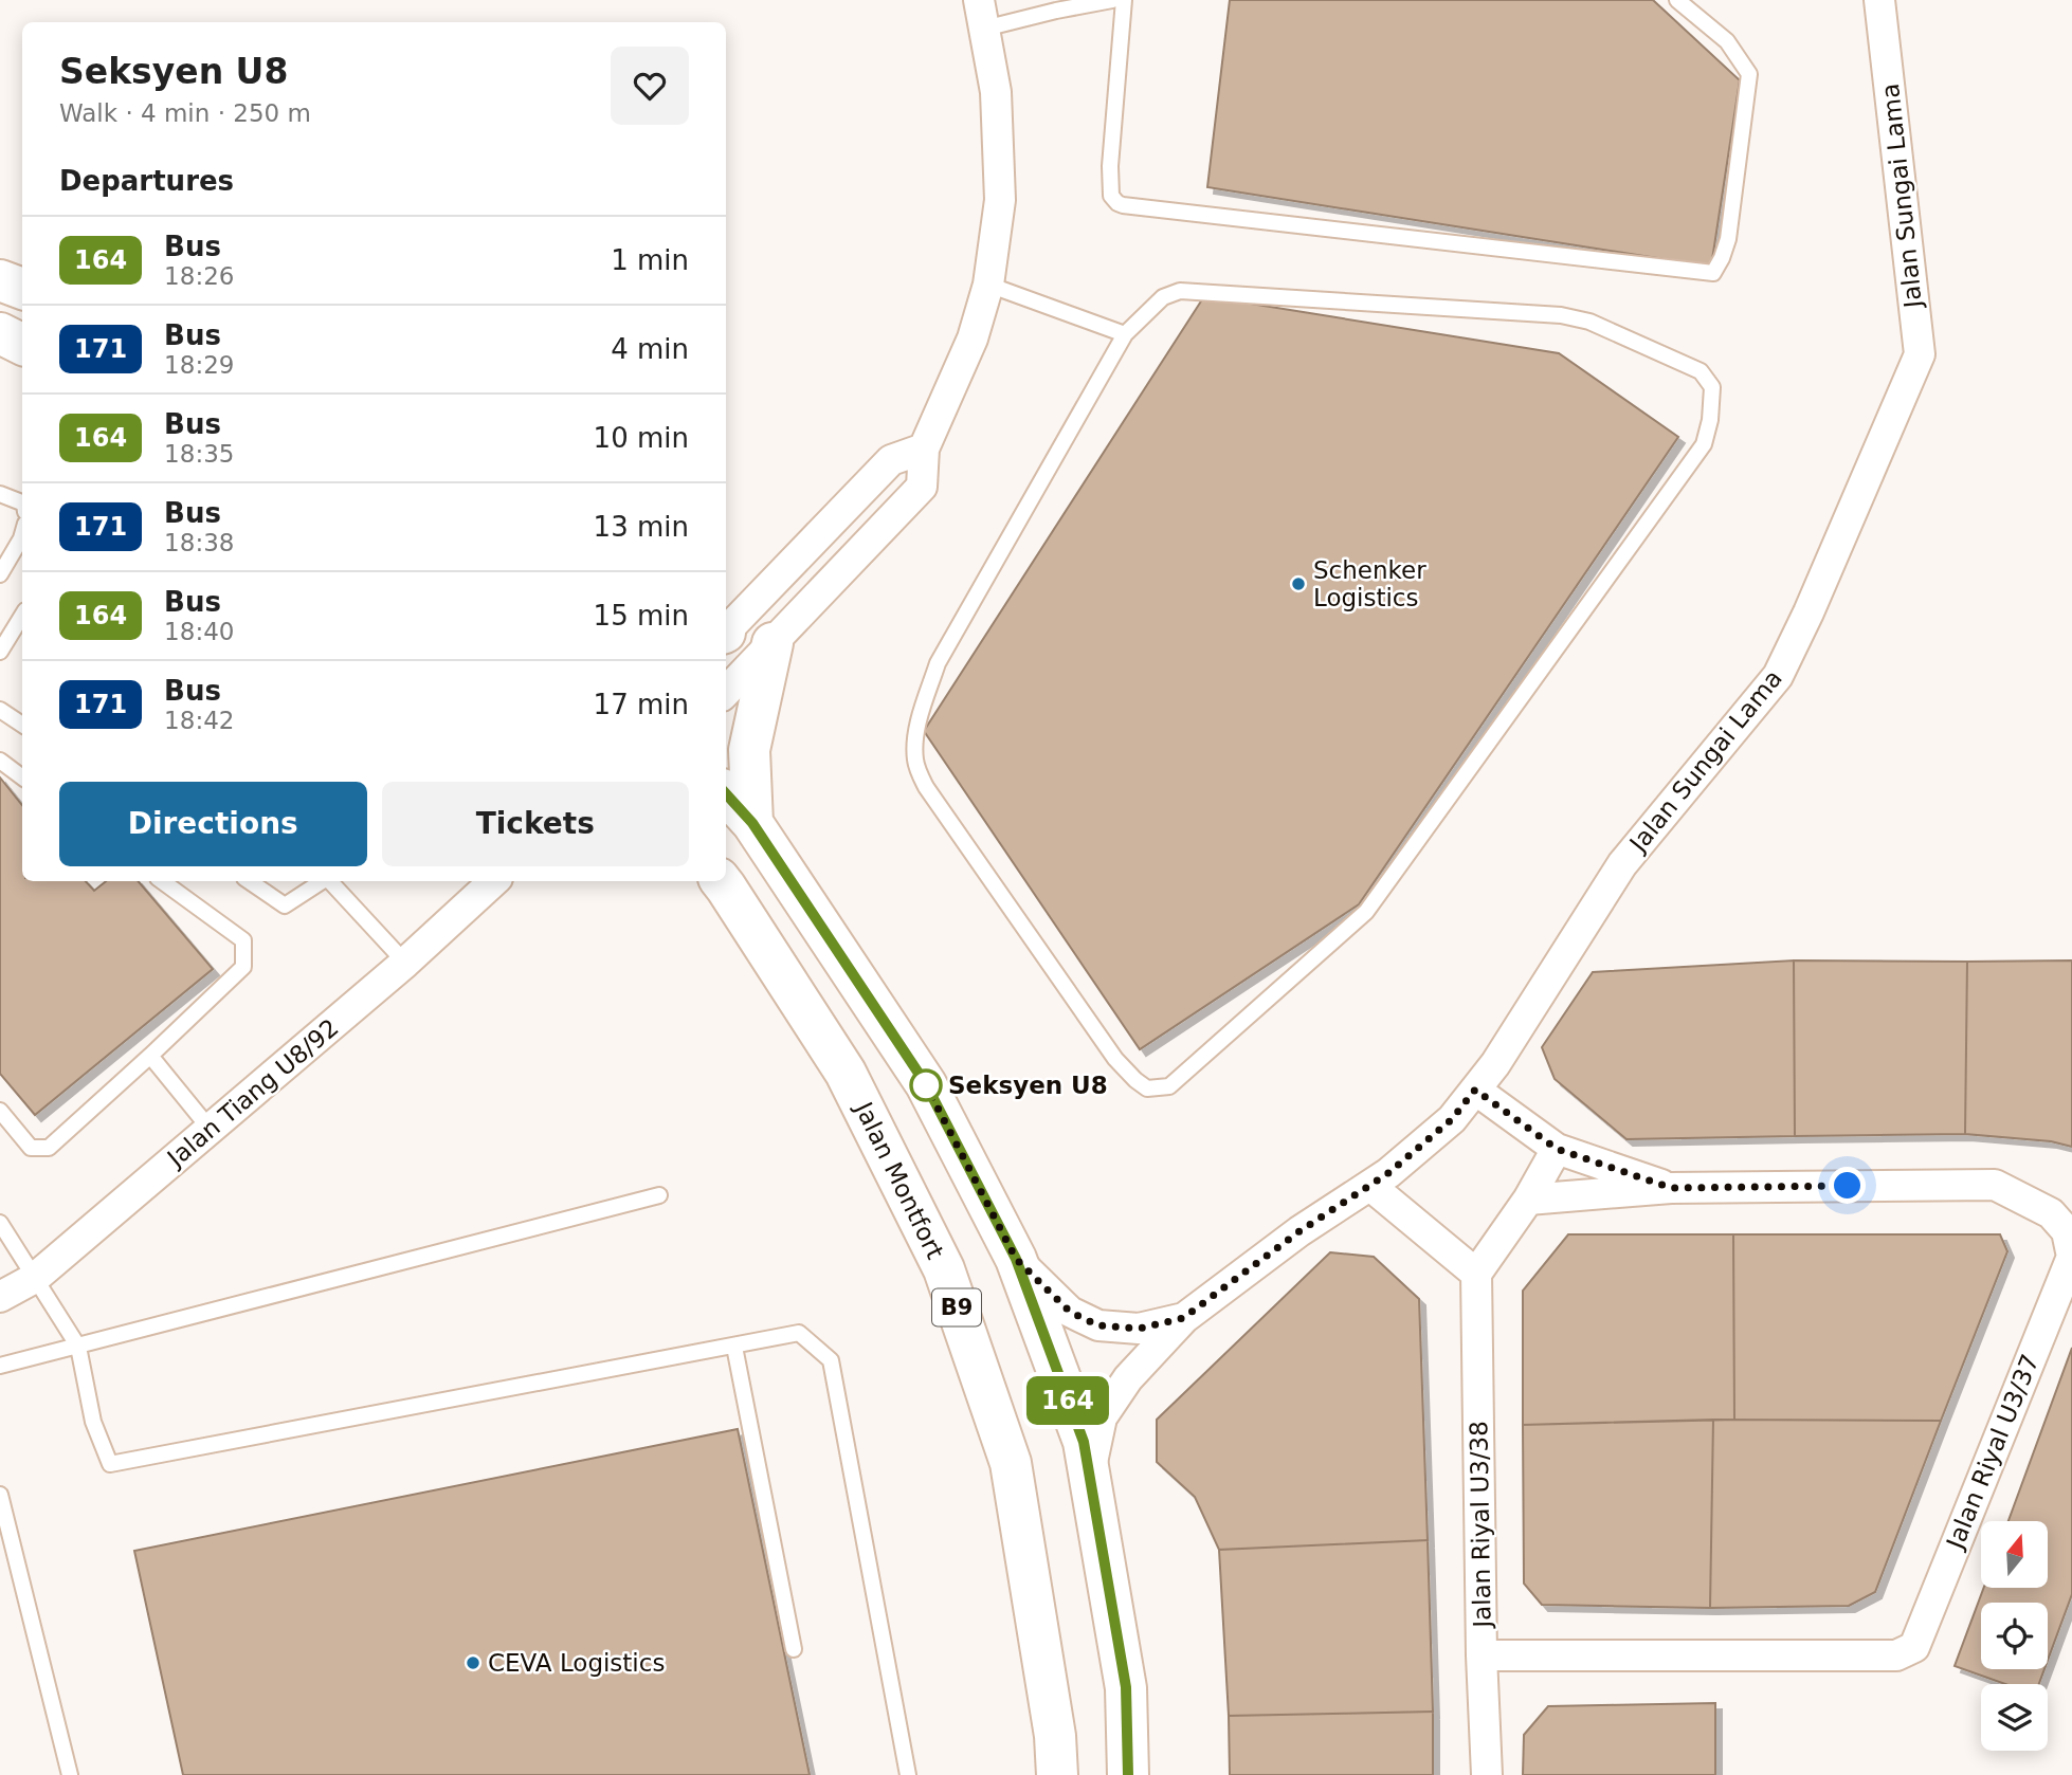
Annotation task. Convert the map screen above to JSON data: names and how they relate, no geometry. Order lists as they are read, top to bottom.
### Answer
{
  "streets": {
    "main road": ["Jalan Montfort", "B9"],
    "street": [
      "Jalan Sungai Lama",
      "Jalan Tiang U8/92",
      "Jalan Riyal U3/37",
      "Jalan Riyal U3/38"
    ]
  },
  "crossings": [
    ["Jalan Riyal U3/37", "Jalan Riyal U3/38"]
  ],
  "places": ["Schenker Logistics", "Seksyen U8", "CEVA Logistics"],
  "lines": ["bus line 164"],
  "north": "top",
  "page": {
    "on_map": "164",
    "heading": [
      ["Seksyen U8", "Walk · 4 min · 250 m"],
      "Departures"
    ],
    "list": [
      {
        "mark": "164",
        "name": "Bus",
        "note": "18:26",
        "value": "1 min"
      },
      {
        "mark": "171",
        "name": "Bus",
        "note": "18:29",
        "value": "4 min"
      },
      {
        "mark": "164",
        "name": "Bus",
        "note": "18:35",
        "value": "10 min"
      },
      {
        "mark": "171",
        "name": "Bus",
        "note": "18:38",
        "value": "13 min"
      },
      {
        "mark": "164",
        "name": "Bus",
        "note": "18:40",
        "value": "15 min"
      },
      {
        "mark": "171",
        "name": "Bus",
        "note": "18:42",
        "value": "17 min"
      }
    ],
    "buttons": ["Directions", "Tickets"]
  }
}
